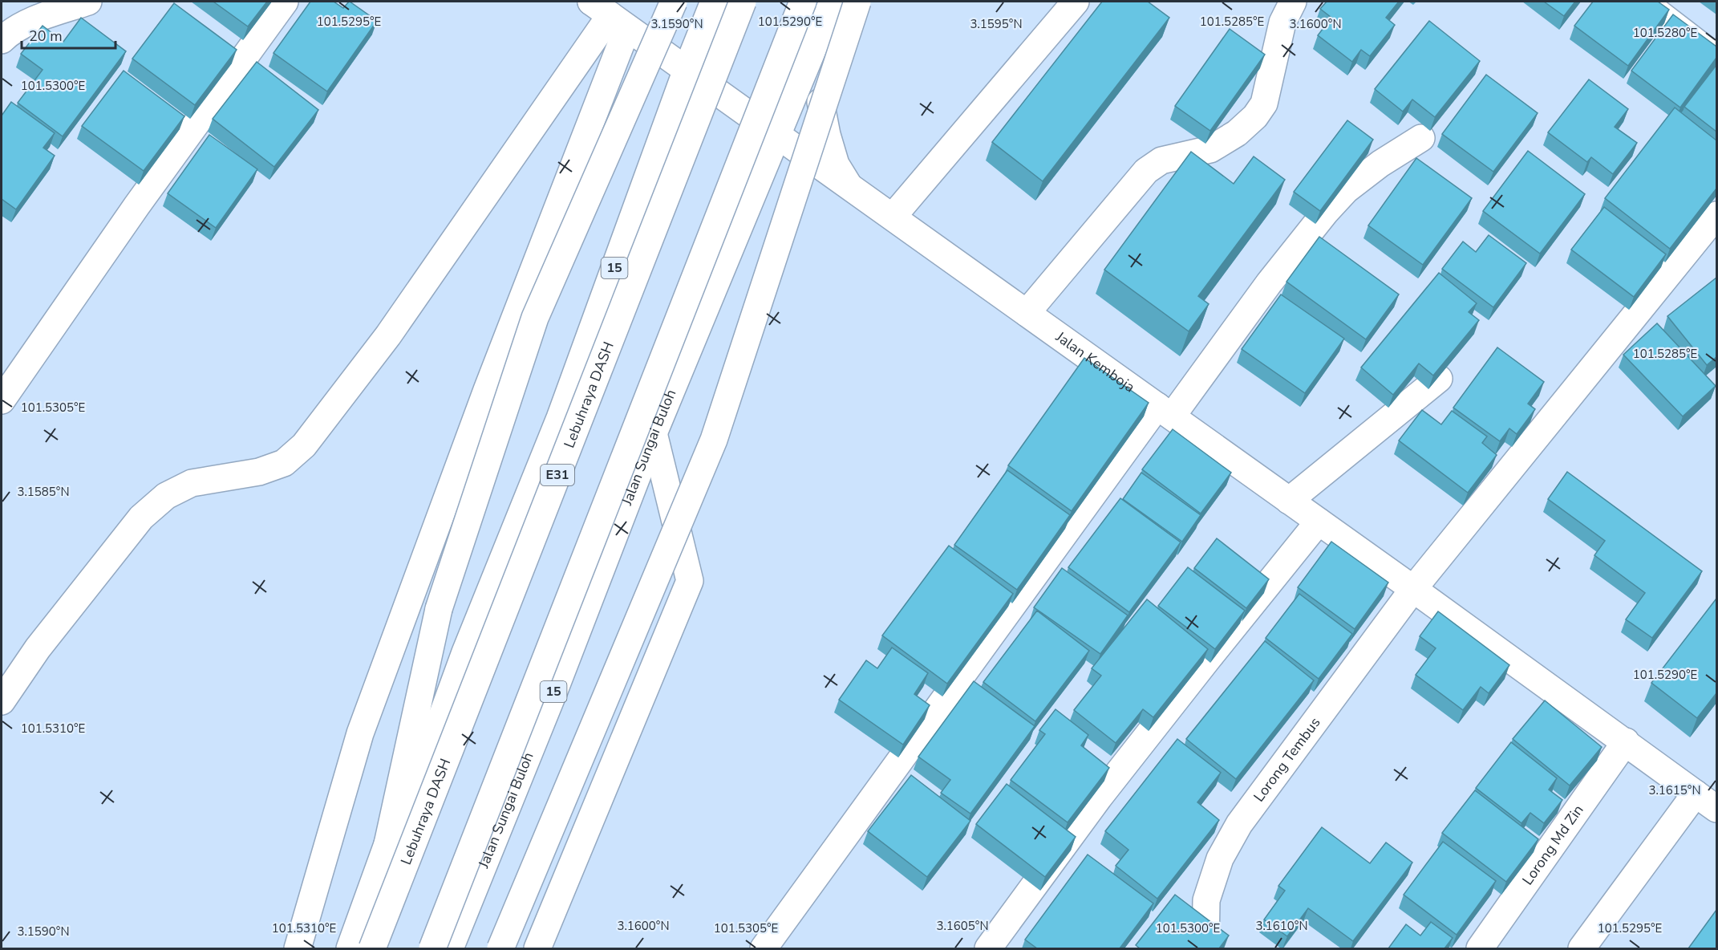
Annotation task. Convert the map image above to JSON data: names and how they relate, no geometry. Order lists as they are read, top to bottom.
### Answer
{
  "streets": {
    "main road": [
      "15",
      "Jalan Kemboja",
      "Lebuhraya DASH",
      "Jalan Sungai Buloh",
      "E31",
      "Lorong Tembus",
      "Lorong Md Zin"
    ]
  },
  "crossings": [
    ["15", "Jalan Kemboja"],
    ["Jalan Kemboja", "Jalan Sungai Buloh"],
    ["Jalan Kemboja", "Lorong Tembus"],
    ["Jalan Kemboja", "Lorong Md Zin"]
  ],
  "scale_bar": "20 m",
  "coordinates": [
    "101.5295°E",
    "101.5290°E",
    "101.5285°E",
    "3.1595°N",
    "3.1600°N",
    "3.1590°N",
    "101.5280°E",
    "101.5300°E",
    "101.5305°E",
    "3.1585°N",
    "101.5310°E",
    "3.1615°N",
    "3.1605°N",
    "3.1610°N"
  ]
}
